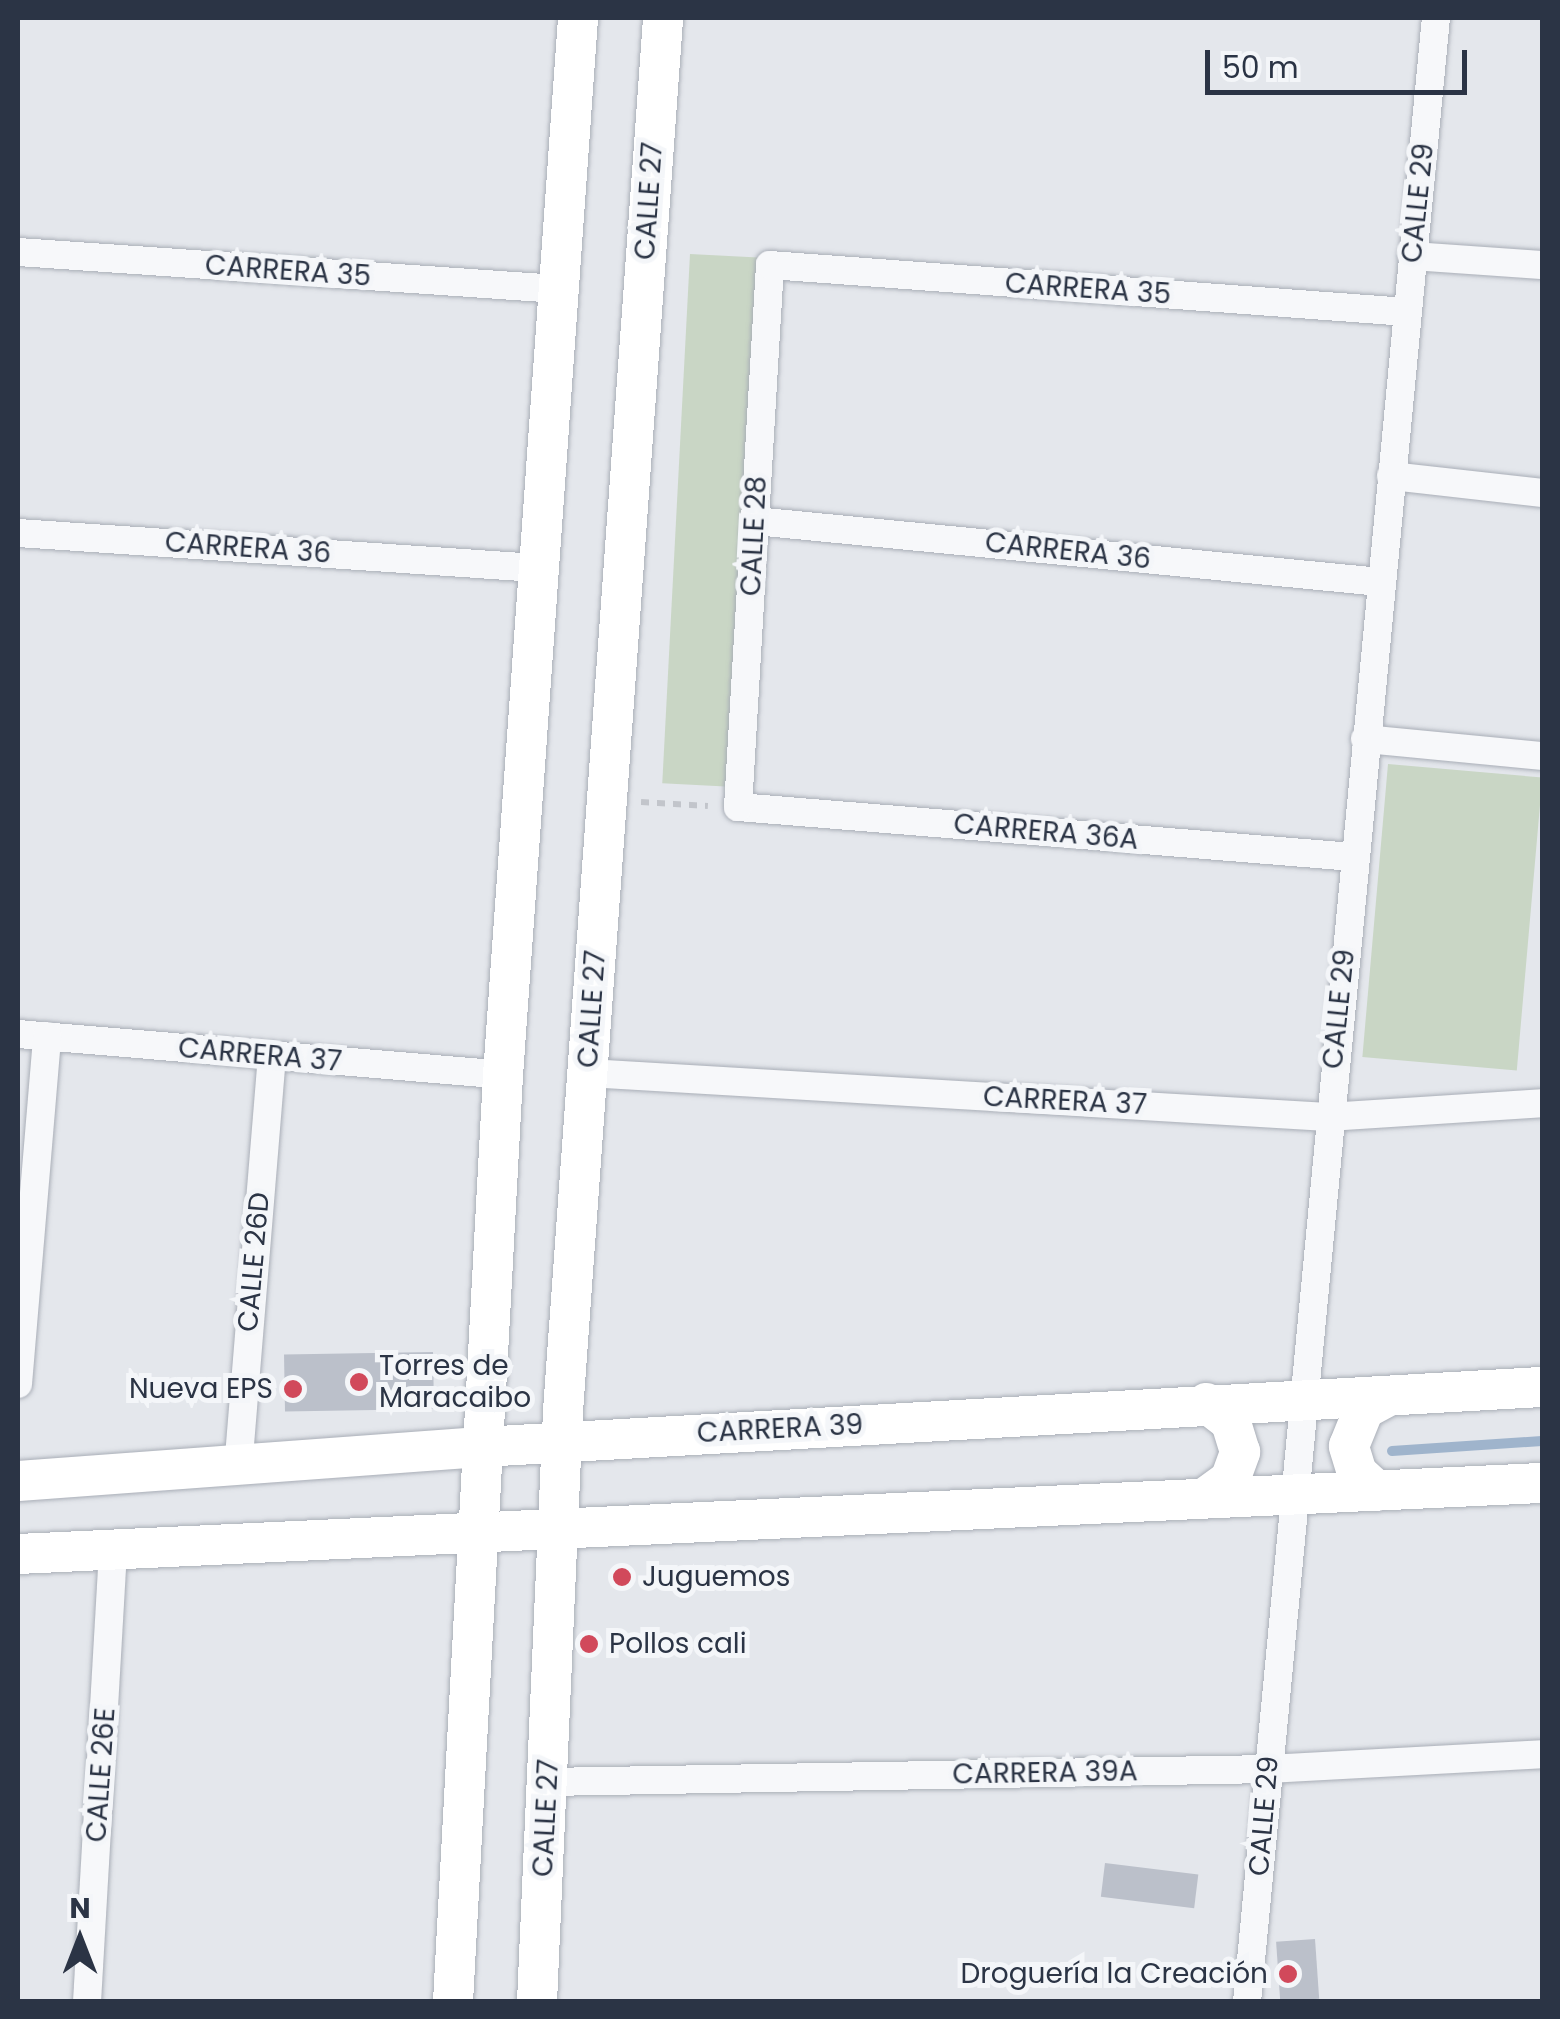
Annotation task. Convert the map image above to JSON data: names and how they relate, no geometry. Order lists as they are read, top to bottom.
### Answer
{
  "streets": {
    "main road": ["CALLE 27", "CARRERA 39"],
    "street": [
      "CALLE 29",
      "CARRERA 35",
      "CALLE 28",
      "CARRERA 36",
      "CARRERA 36A",
      "CARRERA 37",
      "CALLE 26D",
      "CARRERA 39A",
      "CALLE 26E"
    ]
  },
  "crossings": [
    ["CALLE 27", "CARRERA 37"],
    ["CALLE 27", "CARRERA 39"],
    ["CALLE 27", "CARRERA 39A"],
    ["CALLE 29", "CARRERA 35"],
    ["CALLE 29", "CARRERA 36"],
    ["CALLE 29", "CARRERA 36A"],
    ["CALLE 29", "CARRERA 37"],
    ["CALLE 29", "CARRERA 39"],
    ["CALLE 29", "CARRERA 39A"],
    ["CARRERA 35", "CALLE 28"],
    ["CALLE 28", "CARRERA 36"],
    ["CALLE 28", "CARRERA 36A"],
    ["CARRERA 37", "CALLE 26D"],
    ["CALLE 26D", "CARRERA 39"]
  ],
  "places": [
    "Torres de Maracaibo",
    "Nueva EPS",
    "Juguemos",
    "Pollos cali",
    "Droguería la Creación"
  ],
  "scale_bar": "50 m",
  "north": "top"
}
